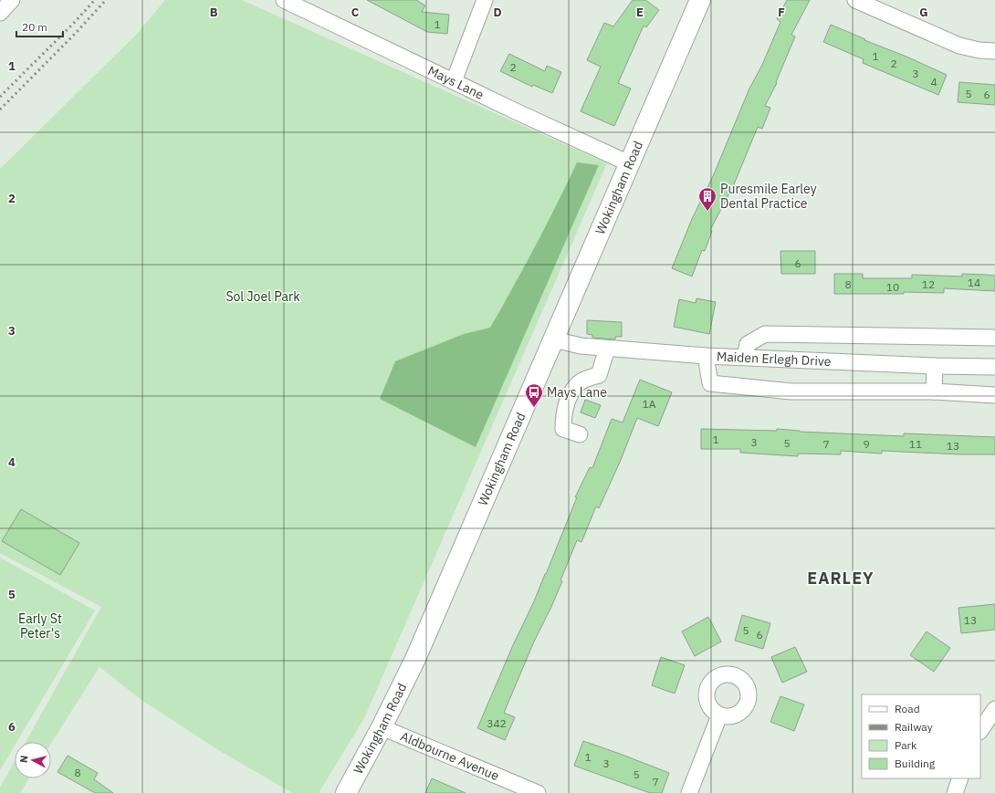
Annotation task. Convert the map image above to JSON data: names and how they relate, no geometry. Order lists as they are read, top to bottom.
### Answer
{
  "streets": {
    "main road": ["Wokingham Road"],
    "street": ["Mays Lane", "Maiden Erlegh Drive", "Aldbourne Avenue"]
  },
  "crossings": [
    ["Mays Lane", "Wokingham Road"],
    ["Wokingham Road", "Maiden Erlegh Drive"],
    ["Wokingham Road", "Aldbourne Avenue"]
  ],
  "districts": ["EARLEY"],
  "parks": ["Sol Joel Park", "Early St Peter's"],
  "places": {
    "building": ["Puresmile Earley Dental Practice"],
    "bus stop": ["Mays Lane"]
  },
  "house_numbers": [
    "1",
    "1",
    "2",
    "2",
    "3",
    "4",
    "5",
    "6",
    "6",
    "14",
    "8",
    "12",
    "10",
    "1A",
    "1",
    "3",
    "5",
    "7",
    "9",
    "11",
    "13",
    "13",
    "5",
    "6",
    "342",
    "1",
    "3",
    "8",
    "5",
    "7"
  ],
  "legend": [
    "Road",
    "Railway",
    "Park",
    "Building"
  ],
  "scale_bar": "20 m",
  "north": "left",
  "grid": {
    "columns": [
      "B",
      "C",
      "D",
      "E",
      "F",
      "G"
    ],
    "rows": [
      "1",
      "2",
      "3",
      "4",
      "5",
      "6"
    ]
  }
}
